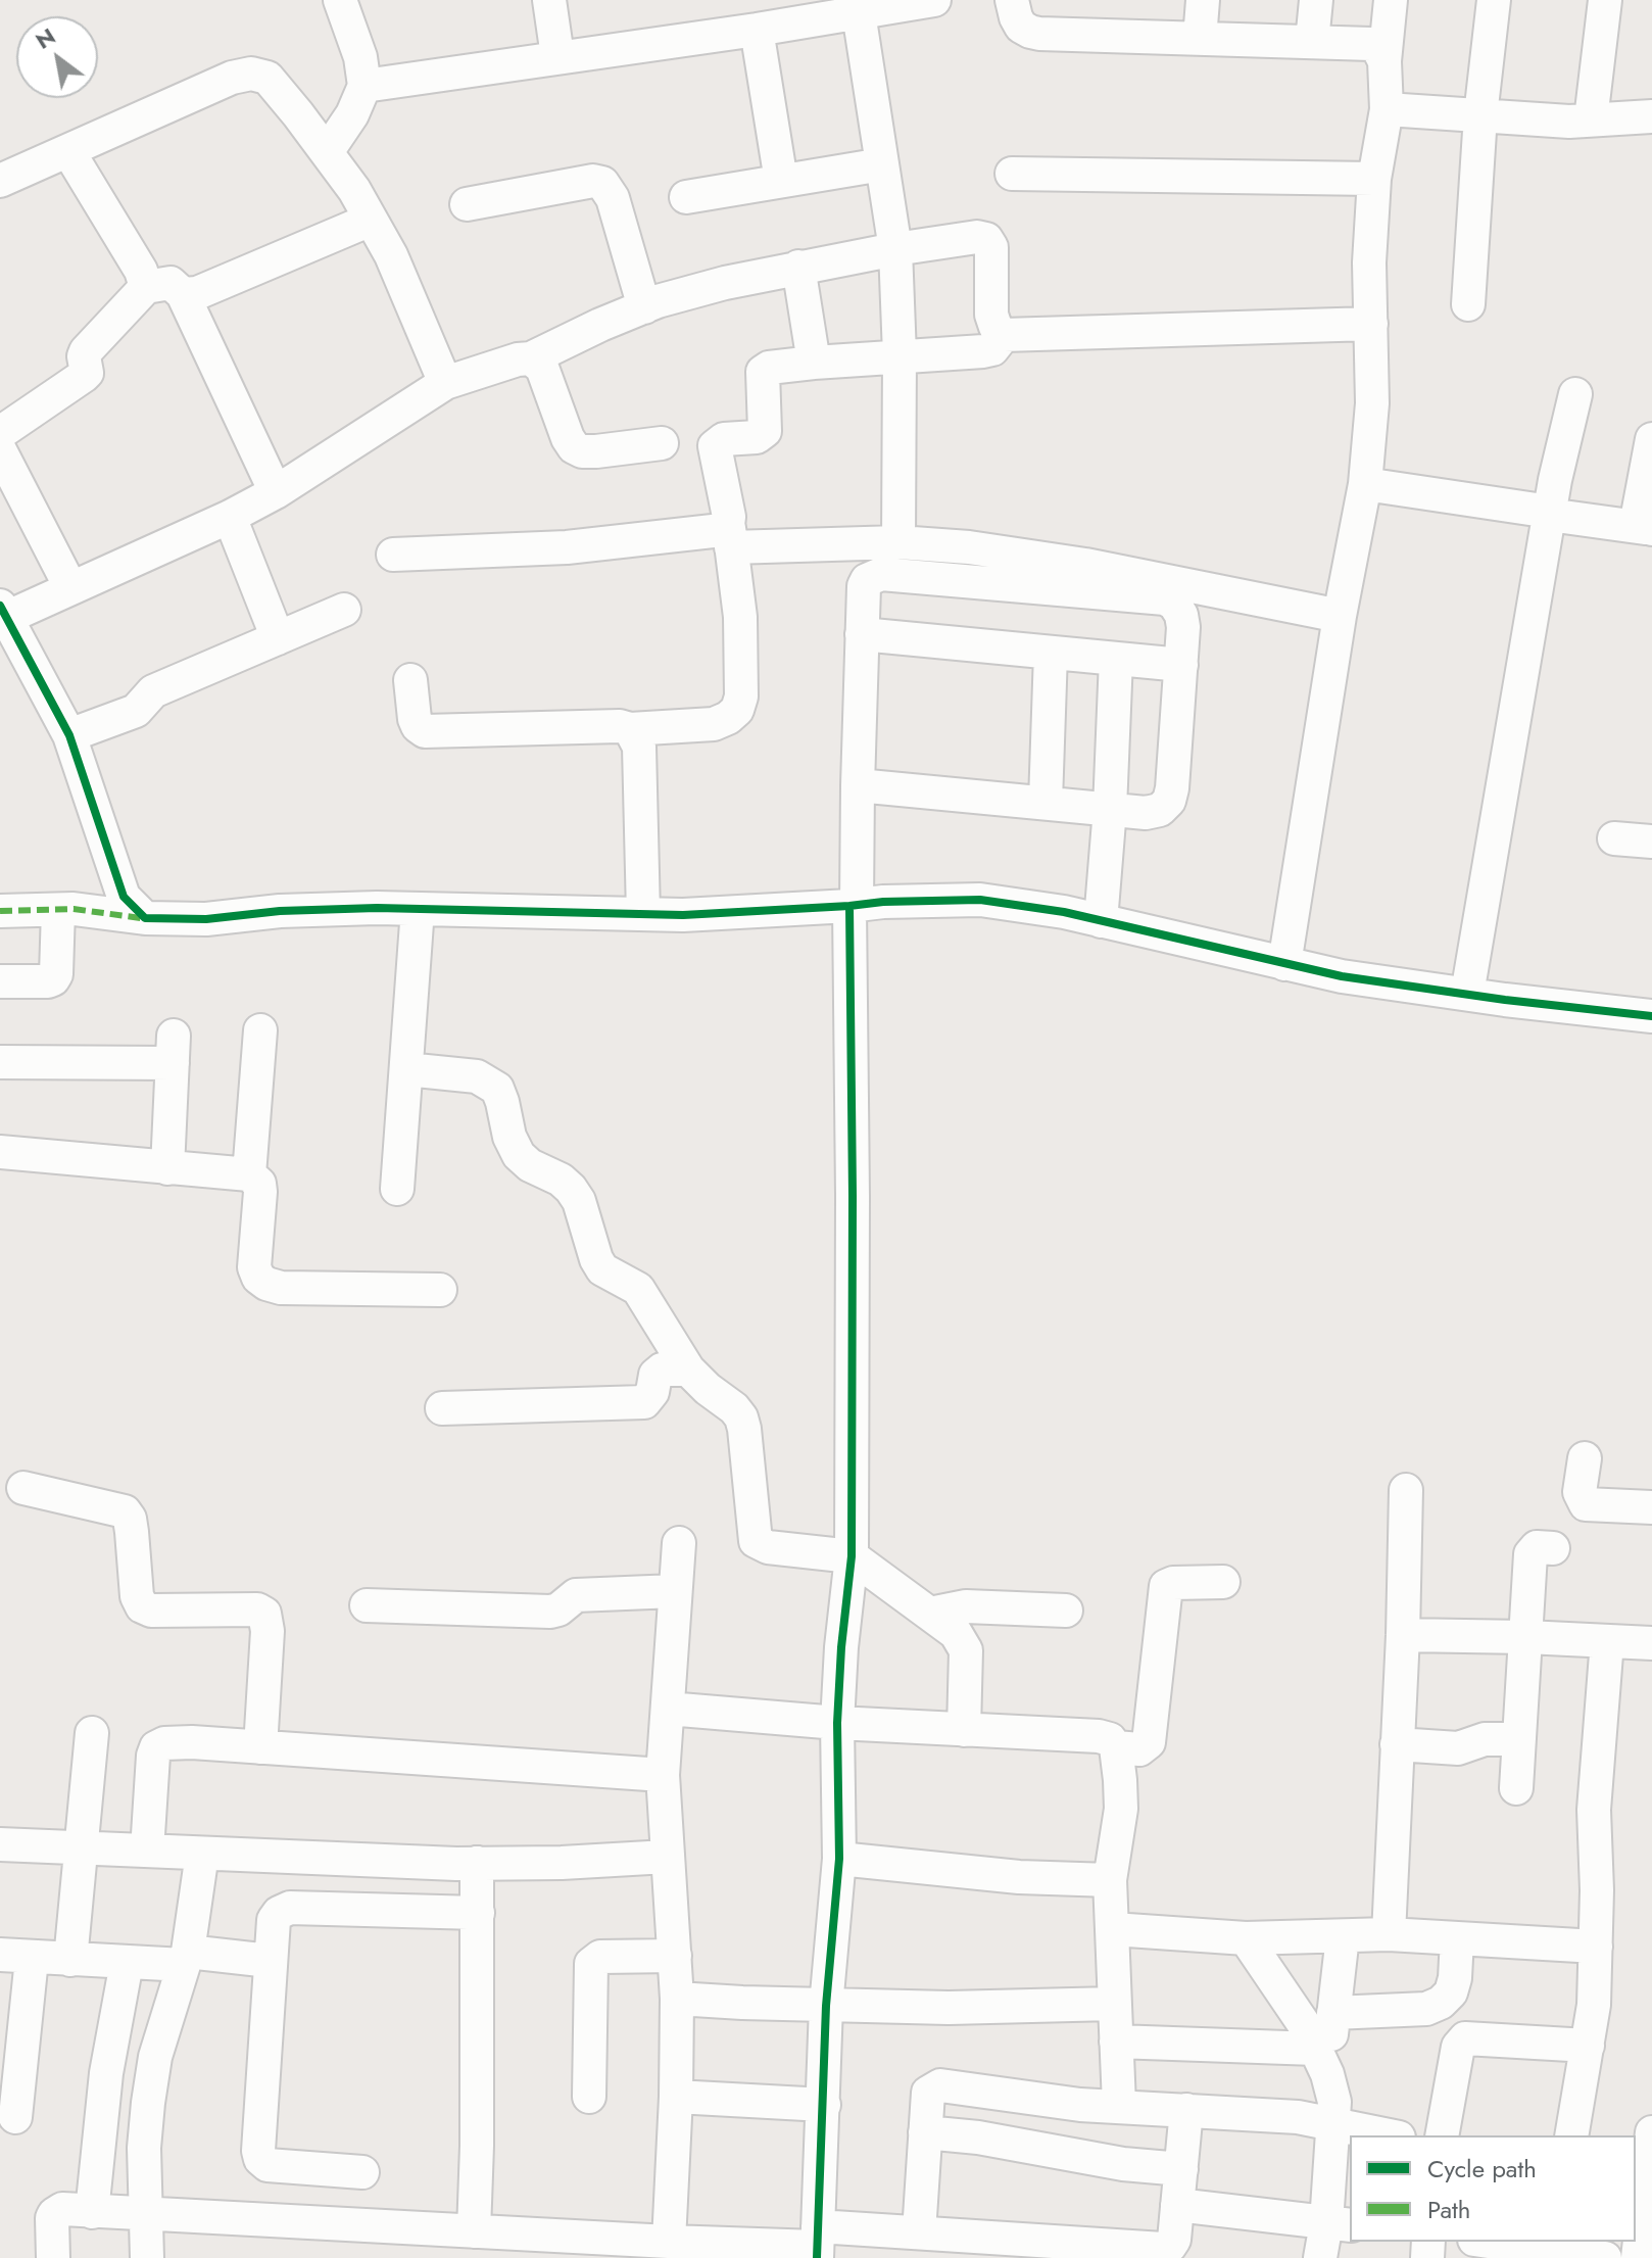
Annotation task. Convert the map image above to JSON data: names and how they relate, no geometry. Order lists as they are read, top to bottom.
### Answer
{
  "legend": ["Cycle path", "Path"],
  "north": "top left"
}
